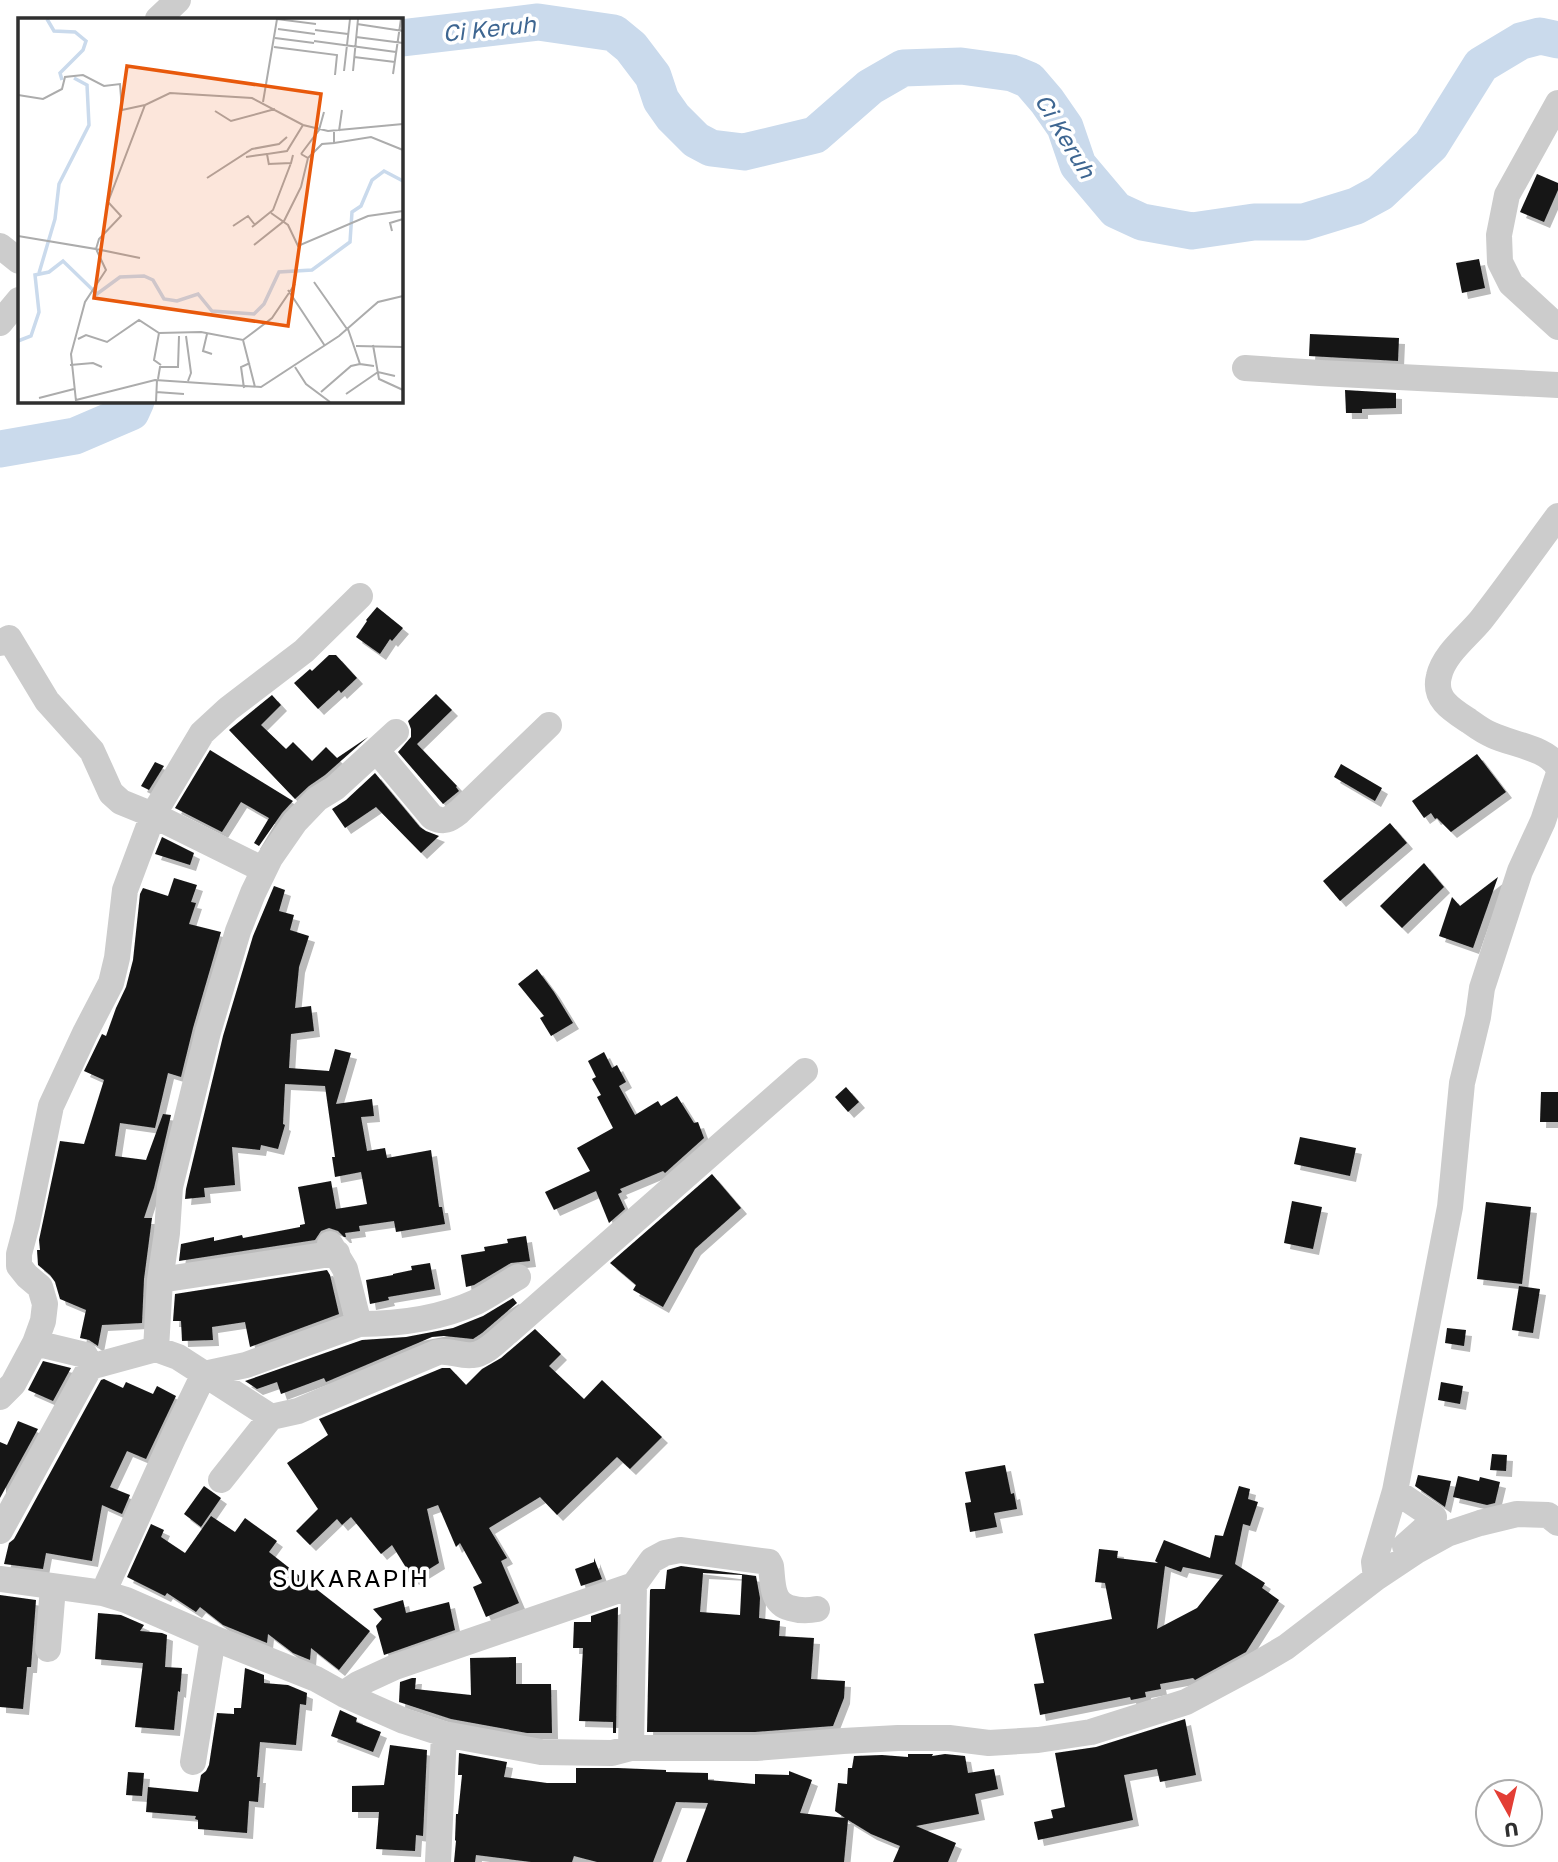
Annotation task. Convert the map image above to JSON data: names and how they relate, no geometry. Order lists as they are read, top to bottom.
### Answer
{
  "districts": ["SUKARAPIH"],
  "water": ["Ci Keruh"],
  "north": "bottom"
}
